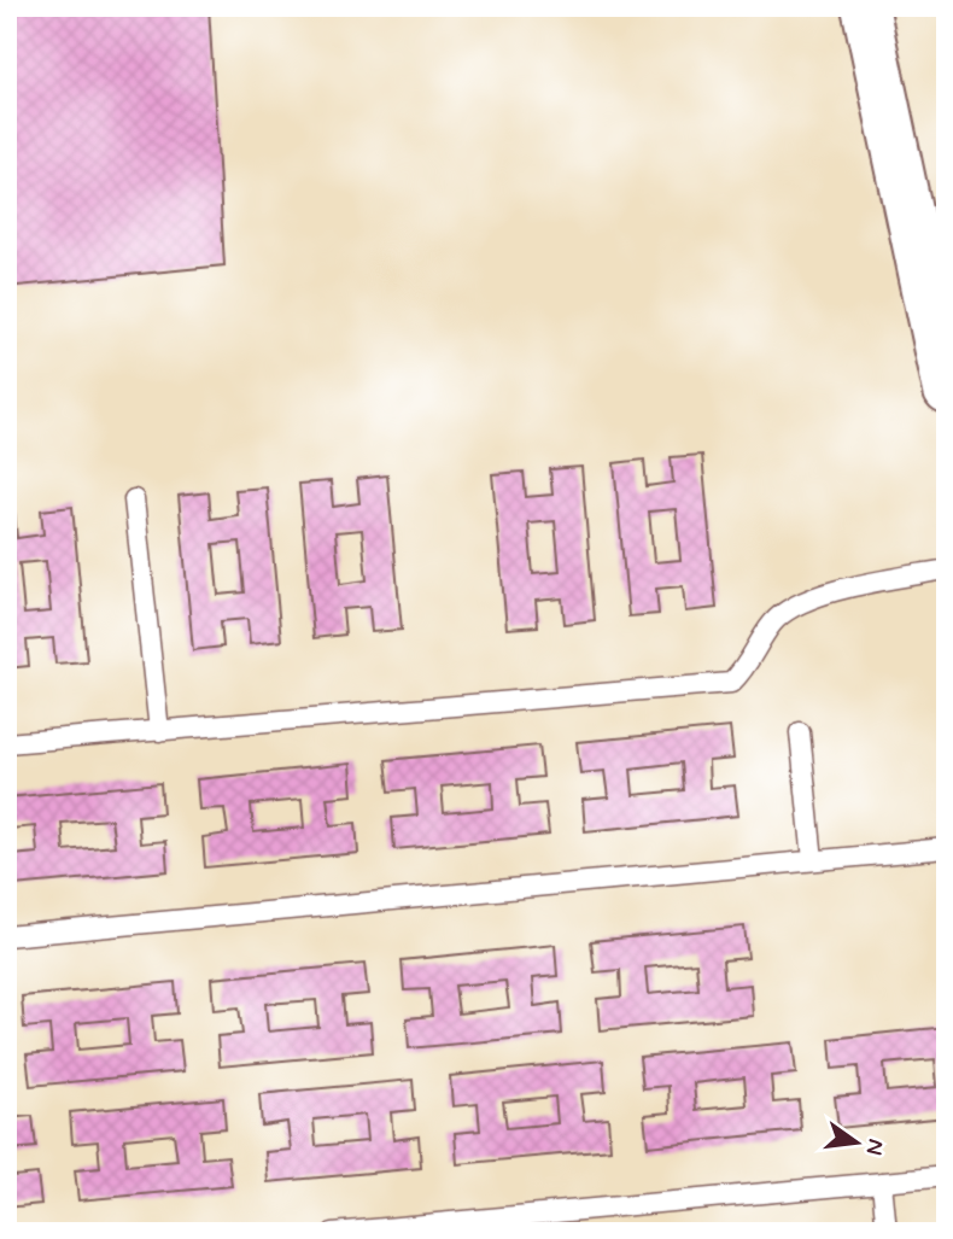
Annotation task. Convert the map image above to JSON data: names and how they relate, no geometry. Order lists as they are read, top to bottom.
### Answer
{
  "north": "right"
}
